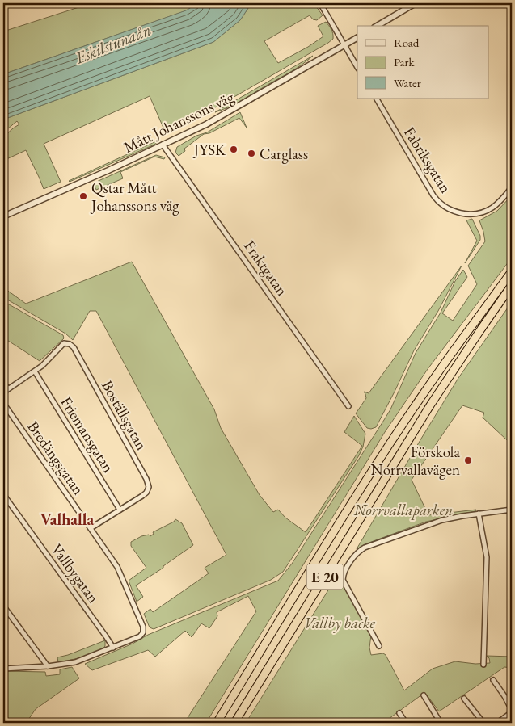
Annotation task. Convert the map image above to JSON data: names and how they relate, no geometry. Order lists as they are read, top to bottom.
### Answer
{
  "streets": {
    "highway": ["E 20"],
    "street": [
      "Mått Johanssons väg",
      "Fabriksgatan",
      "Fraktgatan",
      "Boställsgatan",
      "Friemansgatan",
      "Bredängsgatan",
      "Vallbygatan"
    ]
  },
  "crossings": [
    ["Mått Johanssons väg", "Fraktgatan"],
    ["Boställsgatan", "Friemansgatan"],
    ["Boställsgatan", "Bredängsgatan"],
    ["Bredängsgatan", "Vallbygatan"]
  ],
  "districts": ["Valhalla"],
  "water": ["Eskilstunaån"],
  "parks": ["Norrvallaparken", "Vallby backe"],
  "places": [
    "JYSK",
    "Carglass",
    "Qstar Mått Johanssons väg",
    "Förskola Norrvallavägen"
  ],
  "legend": ["Road", "Park", "Water"]
}
